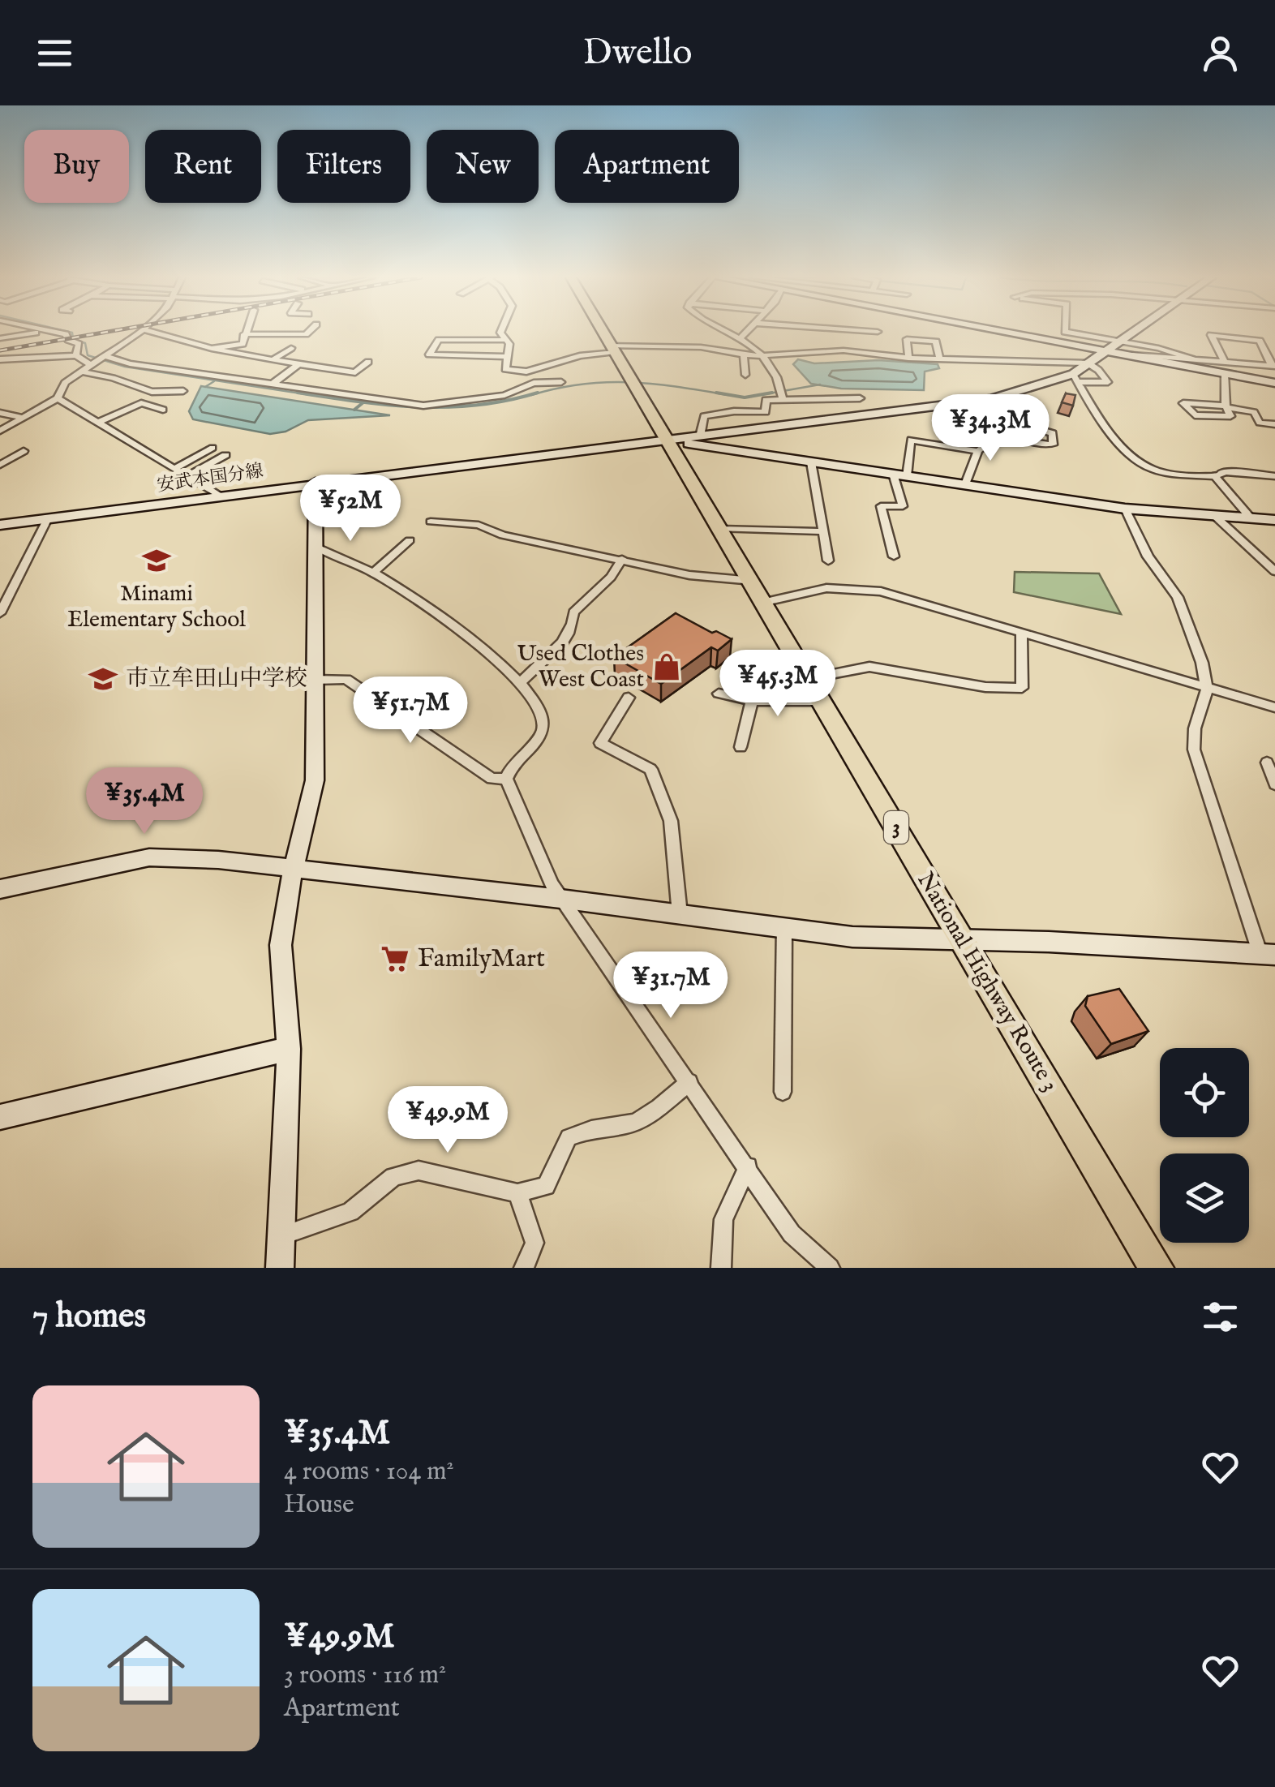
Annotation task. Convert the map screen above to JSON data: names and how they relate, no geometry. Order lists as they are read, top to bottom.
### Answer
{
  "streets": {
    "highway": ["3", "National Highway Route 3"],
    "street": ["安武本国分線"]
  },
  "crossings": [
    ["安武本国分線", "National Highway Route 3"]
  ],
  "places": {
    "school or university": ["Minami Elementary School", "市立牟田山中学校"],
    "shop": ["Used Clothes West Coast"],
    "supermarket": ["FamilyMart"]
  },
  "page": {
    "header": "Dwello",
    "chip": [
      "Buy",
      "Rent",
      "Filters",
      "New",
      "Apartment"
    ],
    "price": [
      "¥34.3M",
      "¥52M",
      "¥45.3M",
      "¥51.7M",
      "¥35.4M",
      "¥31.7M",
      "¥49.9M"
    ],
    "heading": "7 homes",
    "list": [
      {
        "name": "¥35.4M",
        "note": "4 rooms · 104 m² · House"
      },
      {
        "name": "¥49.9M",
        "note": "3 rooms · 116 m² · Apartment"
      }
    ]
  }
}
